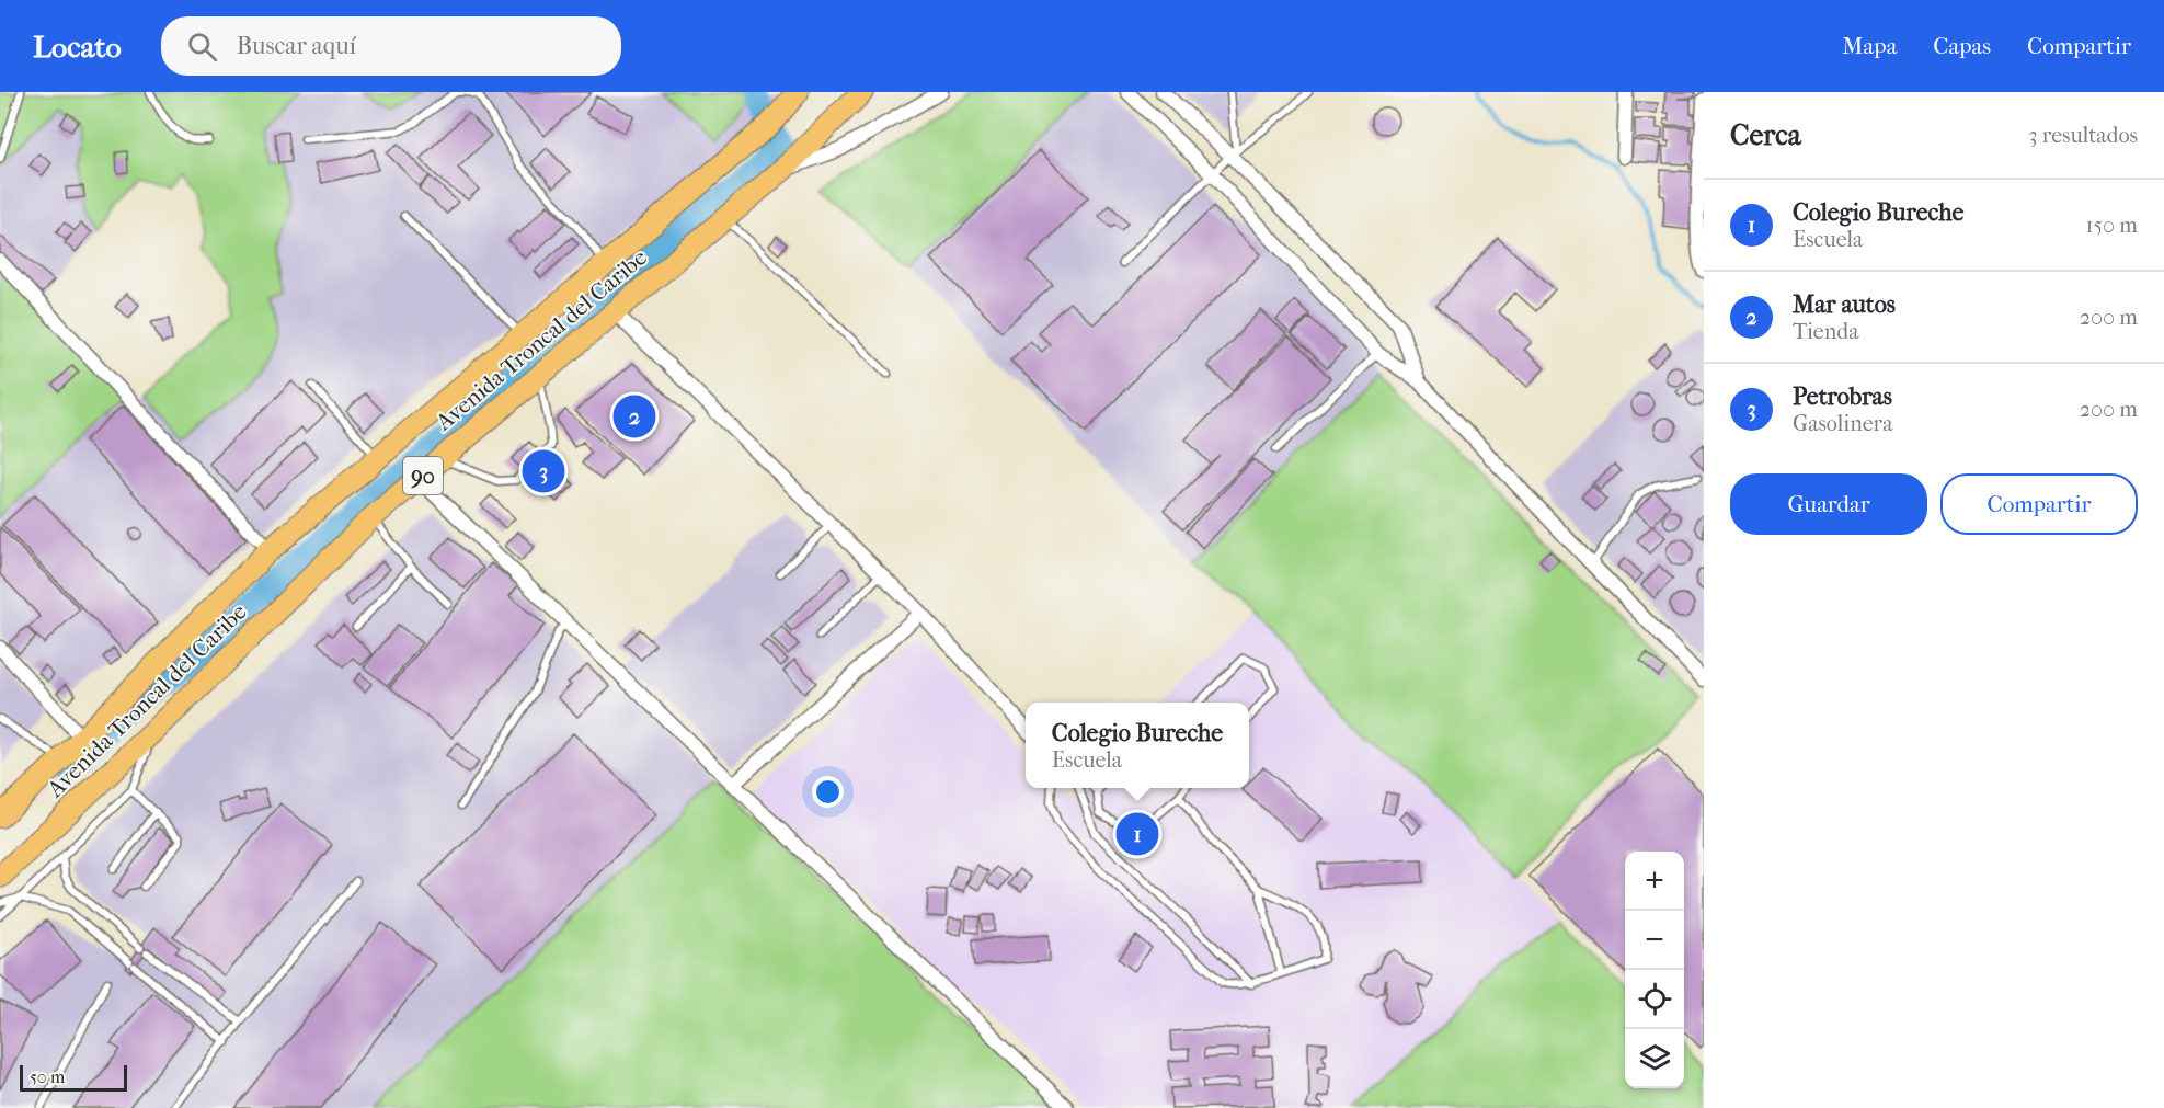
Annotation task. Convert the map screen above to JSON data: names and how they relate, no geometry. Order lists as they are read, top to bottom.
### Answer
{
  "streets": {
    "highway": ["Avenida Troncal del Caribe", "90"]
  },
  "scale_bar": "50 m",
  "page": {
    "header": "Locato",
    "search": "Buscar aquí",
    "nav": ["Mapa", "Capas", "Compartir"],
    "heading": ["Cerca", "3 resultados"],
    "list": [
      {
        "mark": "1",
        "name": "Colegio Bureche",
        "note": "Escuela",
        "value": "150 m"
      },
      {
        "mark": "2",
        "name": "Mar autos",
        "note": "Tienda",
        "value": "200 m"
      },
      {
        "mark": "3",
        "name": "Petrobras",
        "note": "Gasolinera",
        "value": "200 m"
      }
    ],
    "pins": ["2", "3", "1"],
    "buttons": ["Guardar", "Compartir"],
    "popup": ["Colegio Bureche", "Escuela"],
    "map_buttons": ["+", "−"],
    "scale": "50 m"
  }
}
